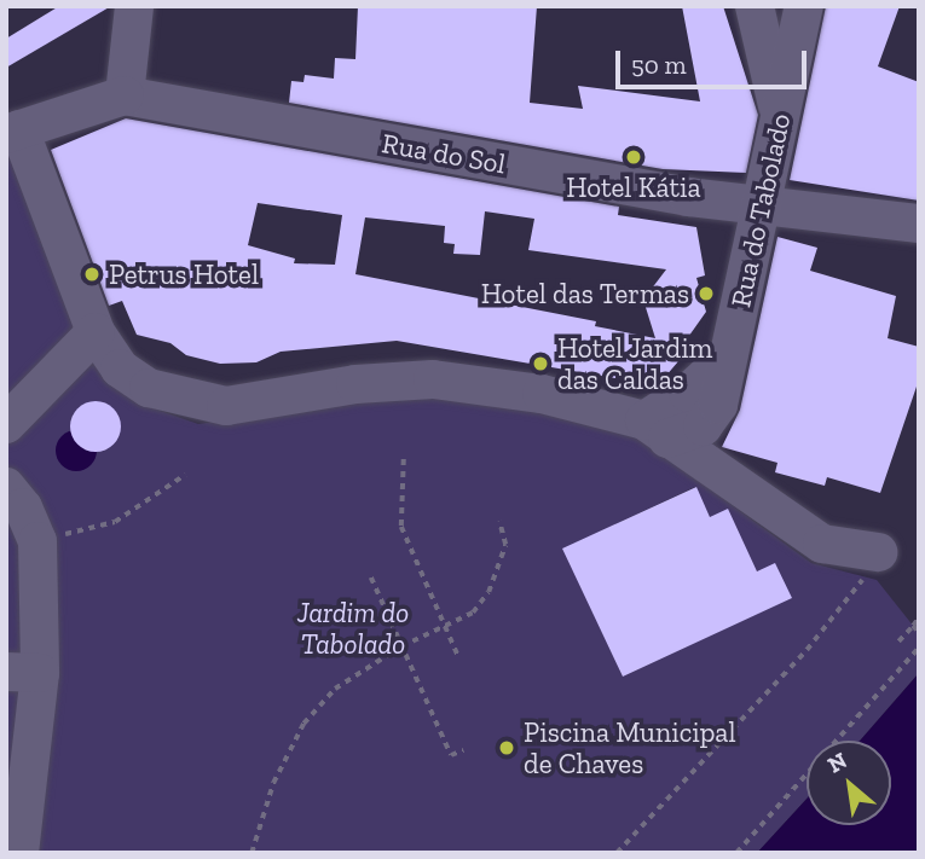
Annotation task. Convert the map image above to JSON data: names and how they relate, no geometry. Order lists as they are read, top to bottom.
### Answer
{
  "streets": {
    "street": ["Rua do Sol", "Rua do Tabolado"]
  },
  "crossings": [
    ["Rua do Sol", "Rua do Tabolado"]
  ],
  "parks": ["Jardim do Tabolado"],
  "places": [
    "Hotel Kátia",
    "Petrus Hotel",
    "Hotel das Termas",
    "Hotel Jardim das Caldas",
    "Piscina Municipal de Chaves"
  ],
  "scale_bar": "50 m",
  "north": "top left"
}
